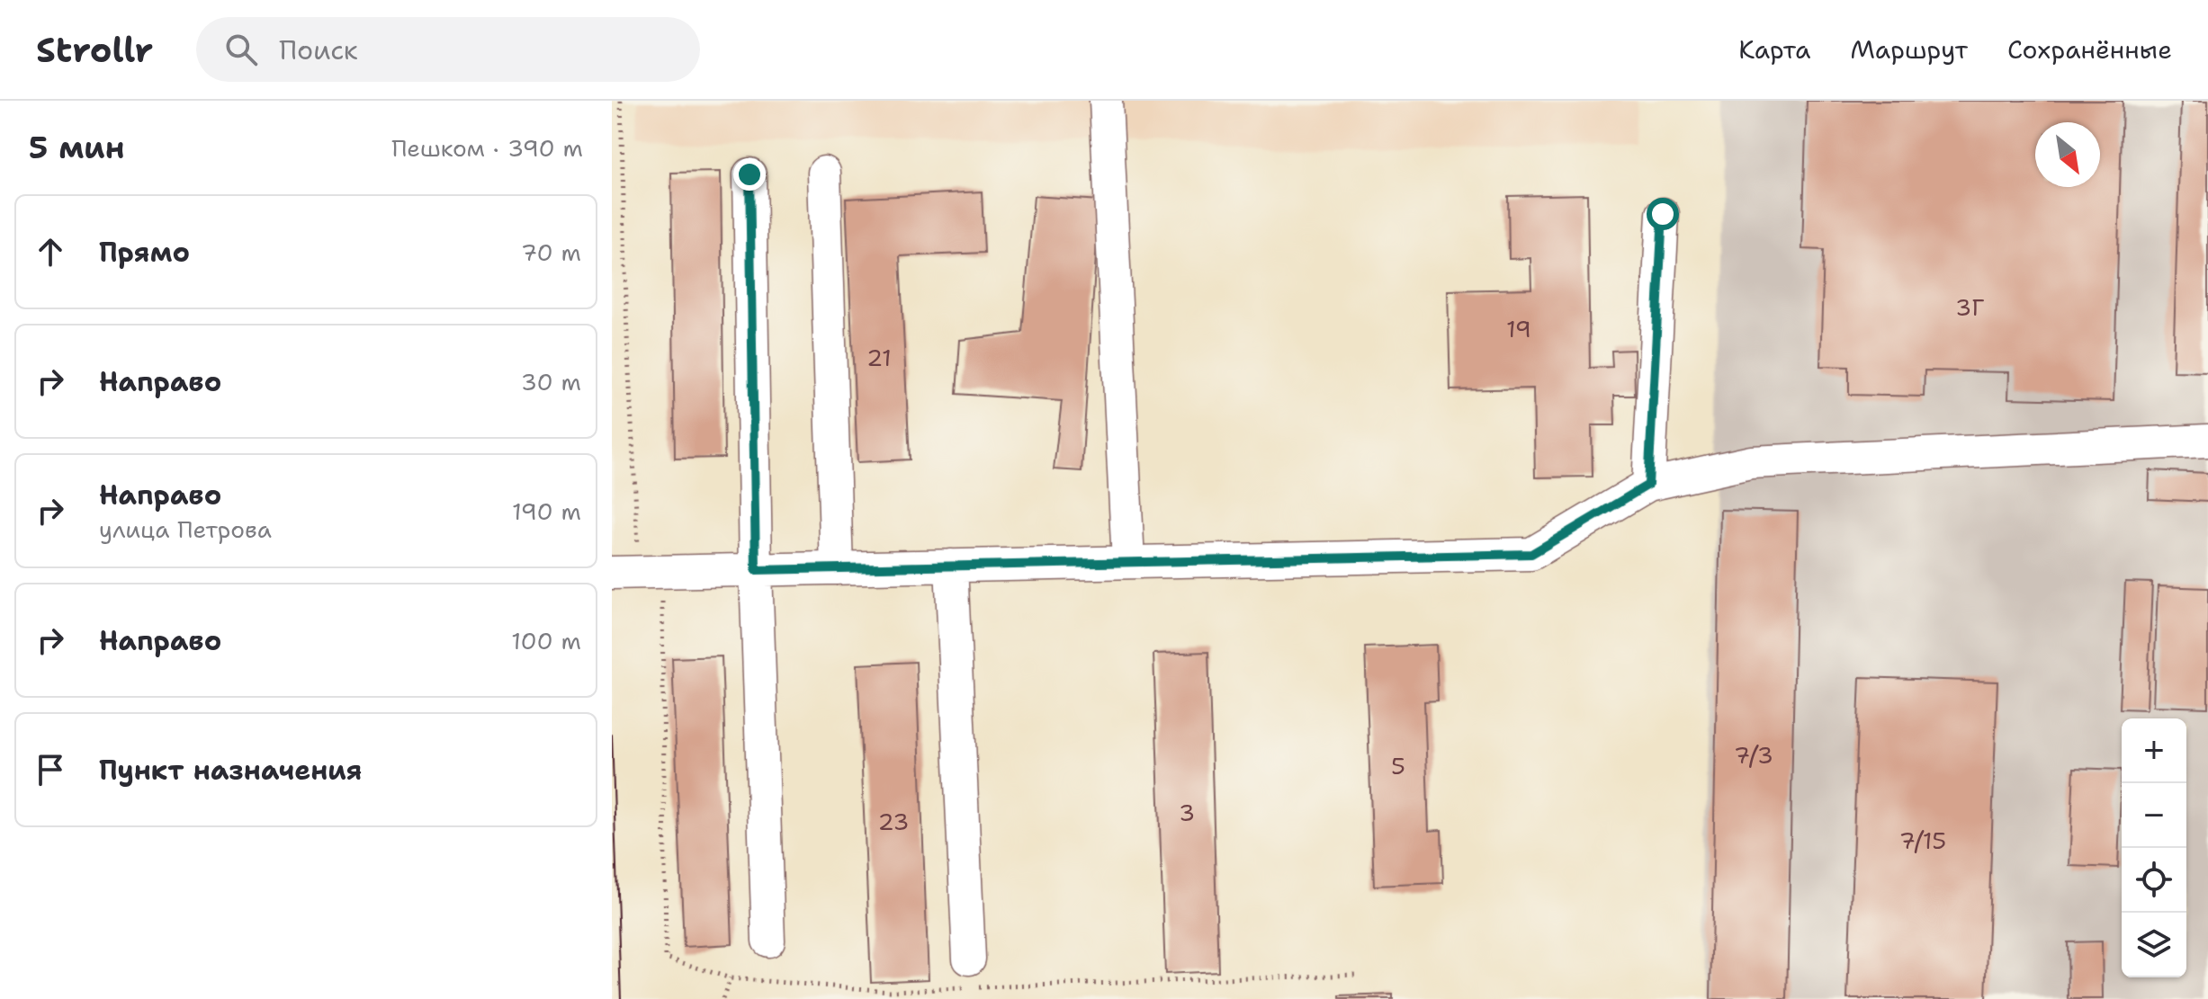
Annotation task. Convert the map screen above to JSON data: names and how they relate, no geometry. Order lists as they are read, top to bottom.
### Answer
{
  "house_numbers": [
    "3Г",
    "19",
    "21",
    "7/3",
    "5",
    "3",
    "23",
    "7/15"
  ],
  "north": "bottom right",
  "page": {
    "header": "Strollr",
    "search": "Поиск",
    "nav": ["Карта", "Маршрут", "Сохранённые"],
    "heading": ["5 мин", "Пешком · 390 m"],
    "list": [
      ["Прямо", "70 m"],
      ["Направо", "30 m"],
      ["Направо", "улица Петрова", "190 m"],
      ["Направо", "100 m"],
      "Пункт назначения"
    ],
    "map_buttons": ["+", "−"]
  }
}
